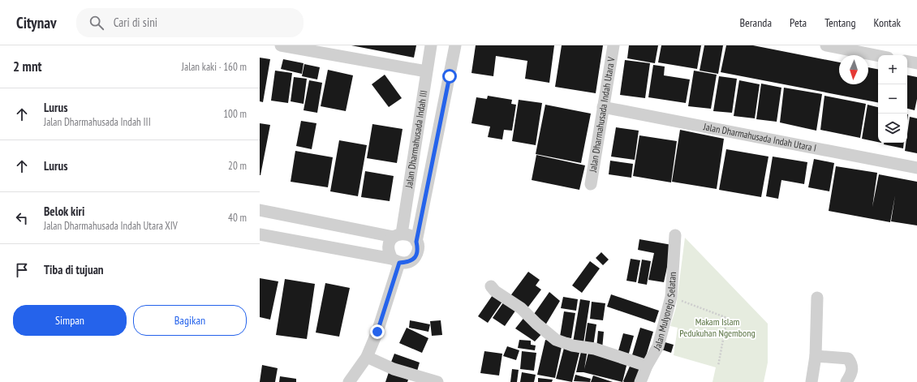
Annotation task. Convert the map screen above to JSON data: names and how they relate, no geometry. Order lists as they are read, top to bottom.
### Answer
{
  "streets": {
    "street": [
      "Jalan Dharmahusada Indah Utara V",
      "Jalan Dharmahusada Indah Utara I",
      "Jalan Dharmahusada Indah III",
      "Jalan Mulyorejo Selatan"
    ]
  },
  "crossings": [
    ["Jalan Dharmahusada Indah Utara V", "Jalan Dharmahusada Indah Utara I"]
  ],
  "parks": ["Makam Islam Pedukuhan Ngembong"],
  "north": "bottom",
  "page": {
    "header": "Citynav",
    "search": "Cari di sini",
    "nav": [
      "Beranda",
      "Peta",
      "Tentang",
      "Kontak"
    ],
    "heading": ["2 mnt", "Jalan kaki · 160 m"],
    "map_buttons": ["+", "−"],
    "list": [
      ["Lurus", "Jalan Dharmahusada Indah III", "100 m"],
      ["Lurus", "20 m"],
      ["Belok kiri", "Jalan Dharmahusada Indah Utara XIV", "40 m"],
      "Tiba di tujuan"
    ],
    "buttons": ["Simpan", "Bagikan"]
  }
}
